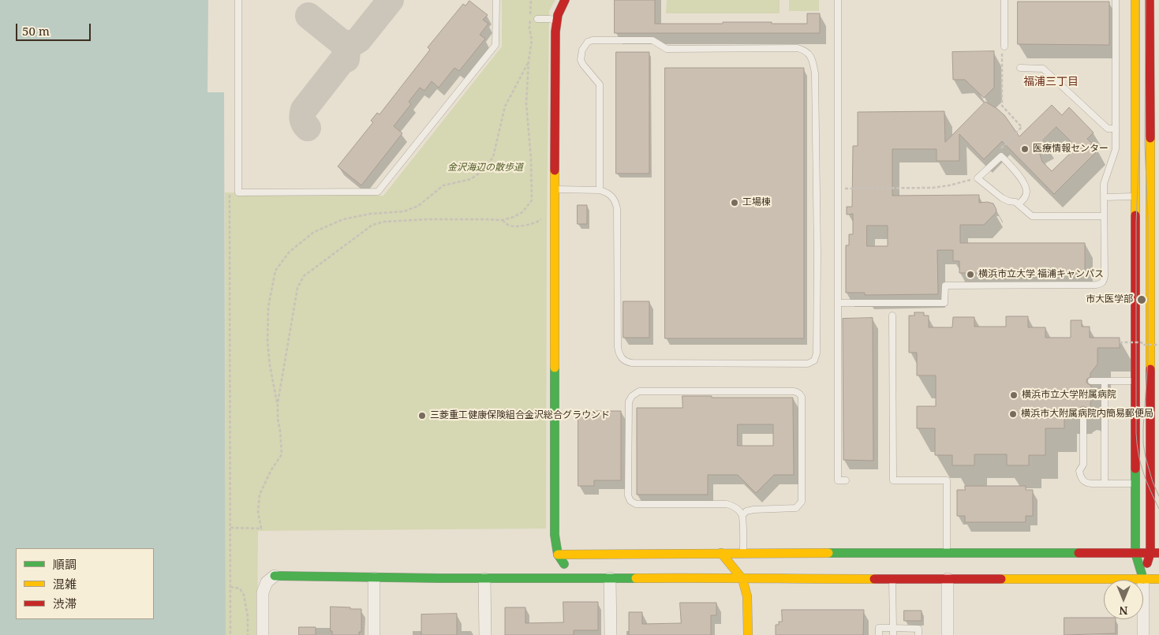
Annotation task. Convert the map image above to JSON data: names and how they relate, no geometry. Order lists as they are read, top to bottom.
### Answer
{
  "districts": ["福浦三丁目"],
  "parks": ["金沢海辺の散歩道"],
  "places": [
    "医療情報センター",
    "工場棟",
    "横浜市立大学 福浦キャンパス",
    "市大医学部",
    "横浜市立大学附属病院",
    "横浜市大附属病院内簡易郵便局",
    "三菱重工健康保険組合金沢総合グラウンド"
  ],
  "legend": ["順調", "混雑", "渋滞"],
  "scale_bar": "50 m",
  "north": "bottom"
}
